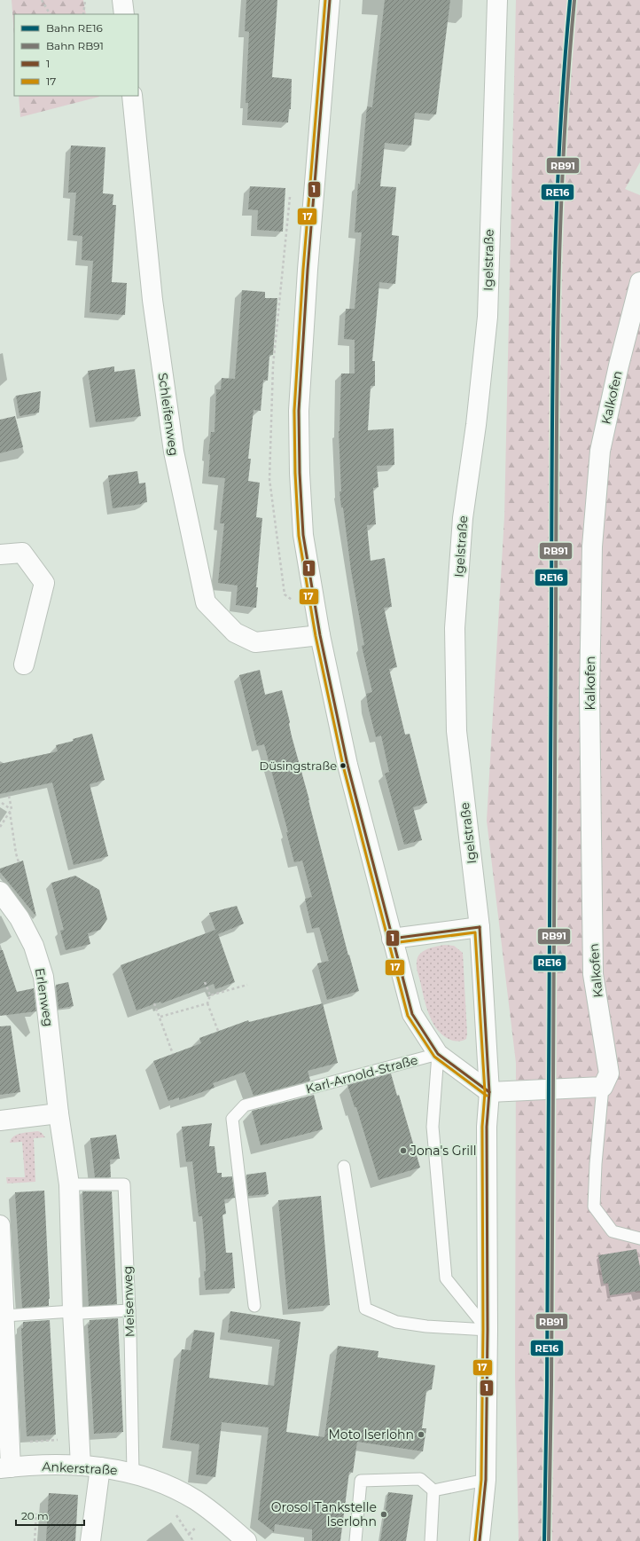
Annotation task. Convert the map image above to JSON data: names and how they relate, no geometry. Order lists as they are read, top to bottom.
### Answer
{
  "streets": {
    "street": [
      "Igelstraße",
      "Kalkofen",
      "Schleifenweg",
      "Erlenweg",
      "Ankerstraße"
    ],
    "lane": ["Karl-Arnold-Straße", "Meisenweg"]
  },
  "crossings": [
    ["Meisenweg", "Ankerstraße"]
  ],
  "places": [
    "Düsingstraße",
    "Jona's Grill",
    "Moto Iserlohn",
    "Orosol Tankstelle Iserlohn"
  ],
  "lines": [
    "rail line RE16",
    "rail line RB91",
    "transit line 1",
    "transit line 17"
  ],
  "legend": [
    "Bahn RE16",
    "Bahn RB91",
    "1",
    "17"
  ],
  "scale_bar": "20 m"
}
